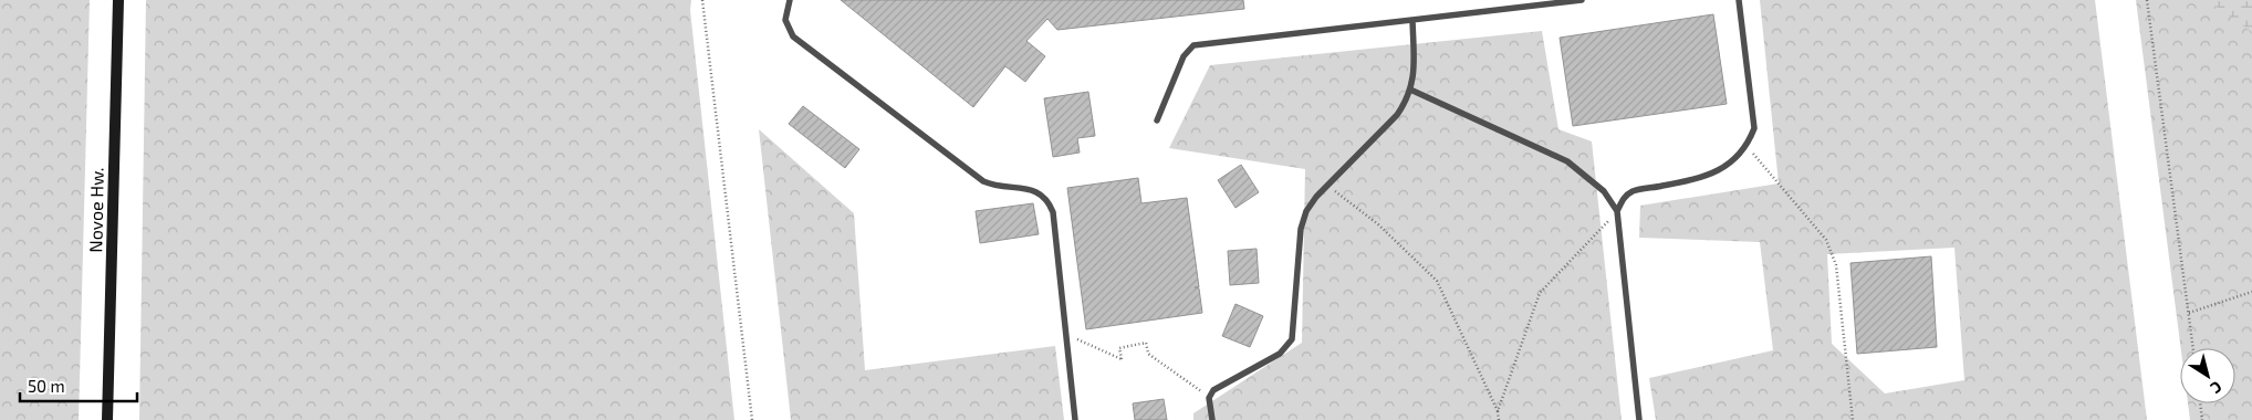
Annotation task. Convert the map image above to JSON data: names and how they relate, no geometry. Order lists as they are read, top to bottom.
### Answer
{
  "streets": {
    "main road": ["Novoe Hw."]
  },
  "scale_bar": "50 m",
  "north": "bottom right"
}
